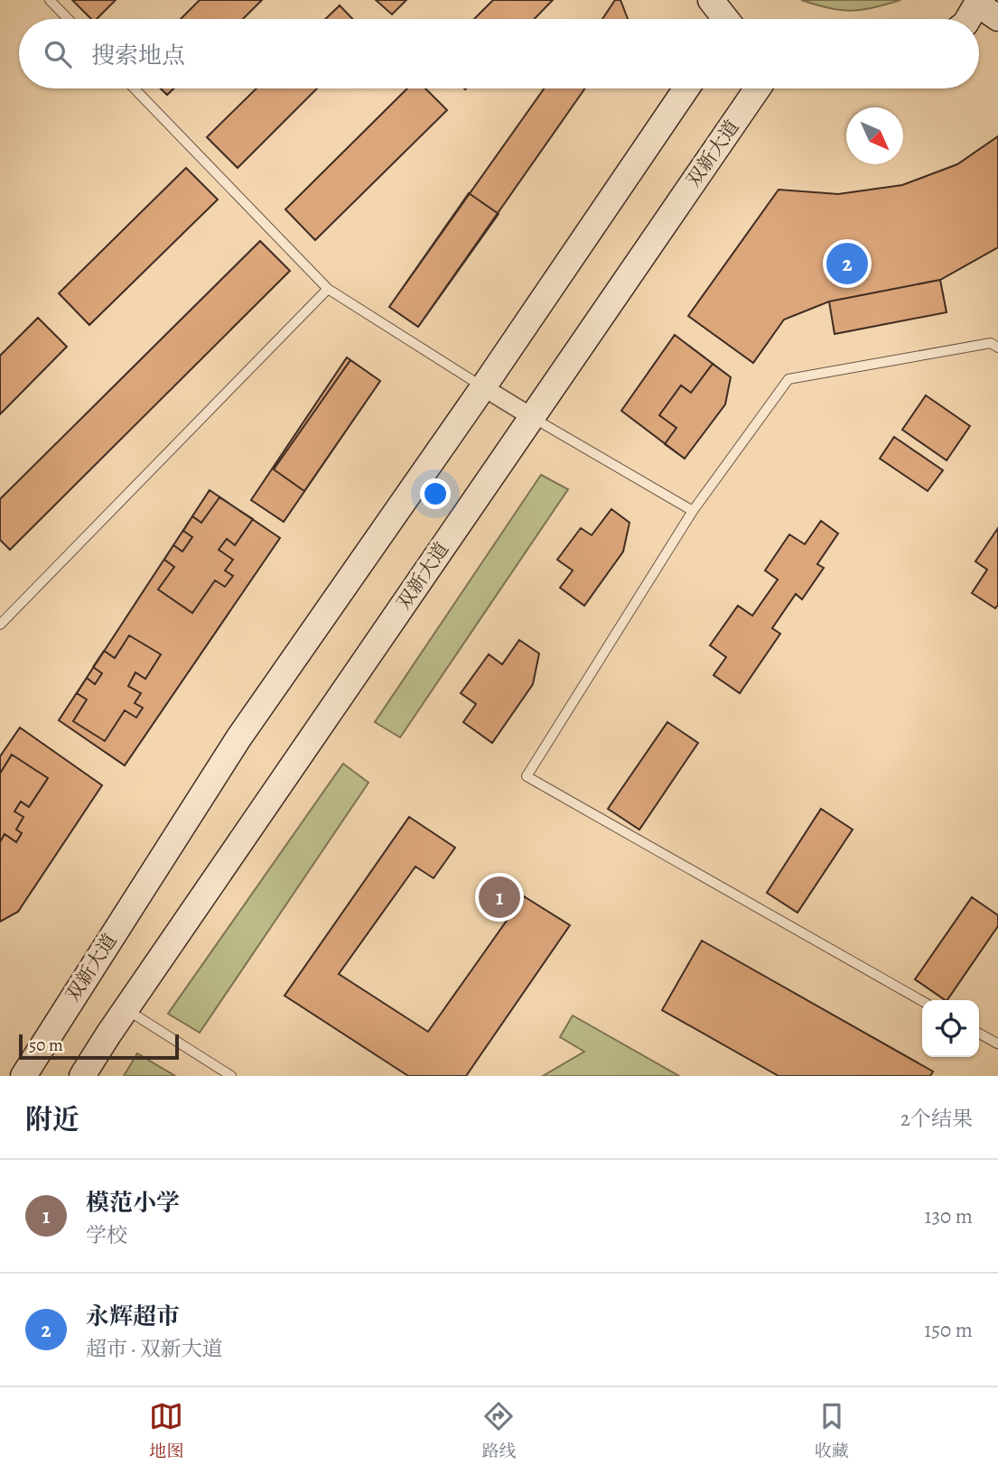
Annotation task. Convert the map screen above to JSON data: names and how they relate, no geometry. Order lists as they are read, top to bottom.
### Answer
{
  "streets": {
    "main road": ["双新大道"]
  },
  "scale_bar": "50 m",
  "north": "bottom right",
  "page": {
    "search": "搜索地点",
    "pins": ["2", "1"],
    "scale": "50 m",
    "heading": ["附近", "2个结果"],
    "list": [
      {
        "mark": "1",
        "name": "模范小学",
        "note": "学校",
        "value": "130 m"
      },
      {
        "mark": "2",
        "name": "永辉超市",
        "note": "超市 · 双新大道",
        "value": "150 m"
      }
    ],
    "nav": ["地图", "路线", "收藏"]
  }
}
